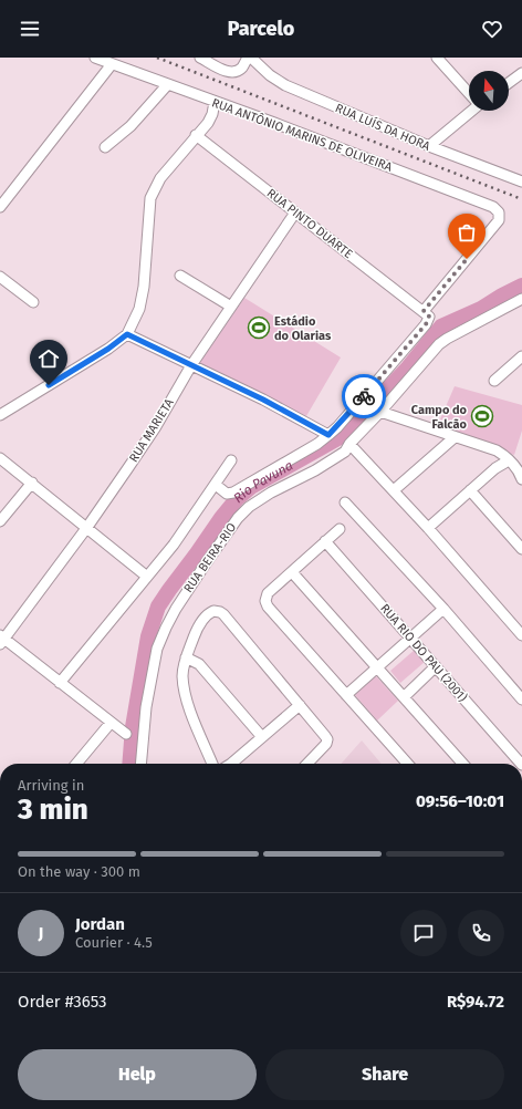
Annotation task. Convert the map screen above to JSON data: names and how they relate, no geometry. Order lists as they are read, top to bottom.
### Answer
{
  "streets": {
    "street": [
      "RUA LUÍS DA HORA",
      "RUA ANTÔNIO MARINS DE OLIVEIRA",
      "RUA PINTO DUARTE",
      "RUA MARIETA",
      "RUA BEIRA-RIO",
      "RUA RIO DO PAU (2001)"
    ]
  },
  "crossings": [
    ["RUA ANTÔNIO MARINS DE OLIVEIRA", "RUA PINTO DUARTE"],
    ["RUA PINTO DUARTE", "RUA MARIETA"]
  ],
  "water": ["Rio Pavuna"],
  "places": {
    "sports": ["Estádio do Olarias", "Campo do Falcão"]
  },
  "north": "top",
  "page": {
    "header": "Parcelo",
    "heading": ["3 min", "Arriving in", "09:56–10:01"],
    "panel": [
      "Jordan",
      "Courier · 4.5",
      "Order #3653",
      "R$94.72"
    ],
    "bar": "On the way · 300 m",
    "round": "J",
    "buttons": ["Help", "Share"]
  }
}
